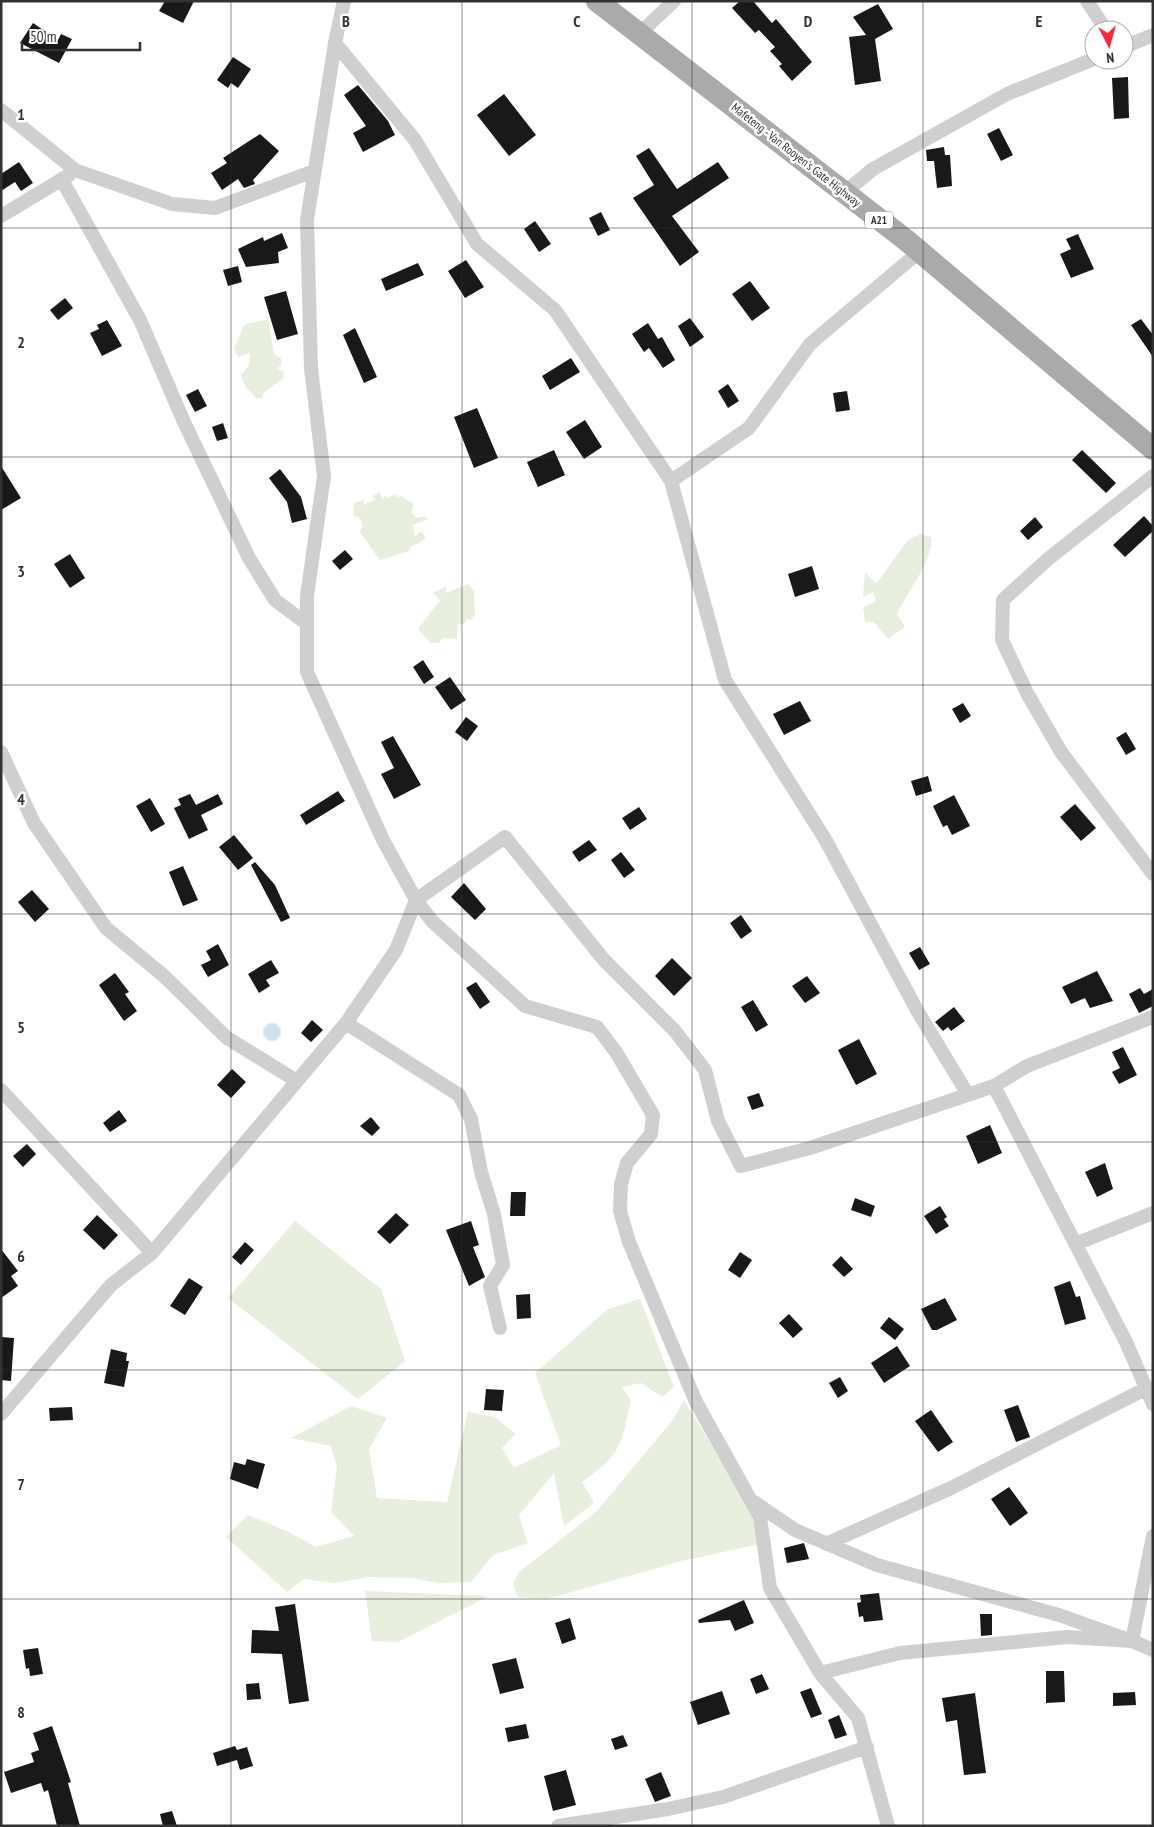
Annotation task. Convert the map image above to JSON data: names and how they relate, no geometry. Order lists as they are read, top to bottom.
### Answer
{
  "streets": {
    "main road": ["Mafeteng - Van Rooyen's Gate Highway", "A21"]
  },
  "scale_bar": "50 m",
  "north": "bottom",
  "grid": {
    "columns": [
      "B",
      "C",
      "D",
      "E"
    ],
    "rows": [
      "1",
      "2",
      "3",
      "4",
      "5",
      "6",
      "7",
      "8"
    ]
  }
}
